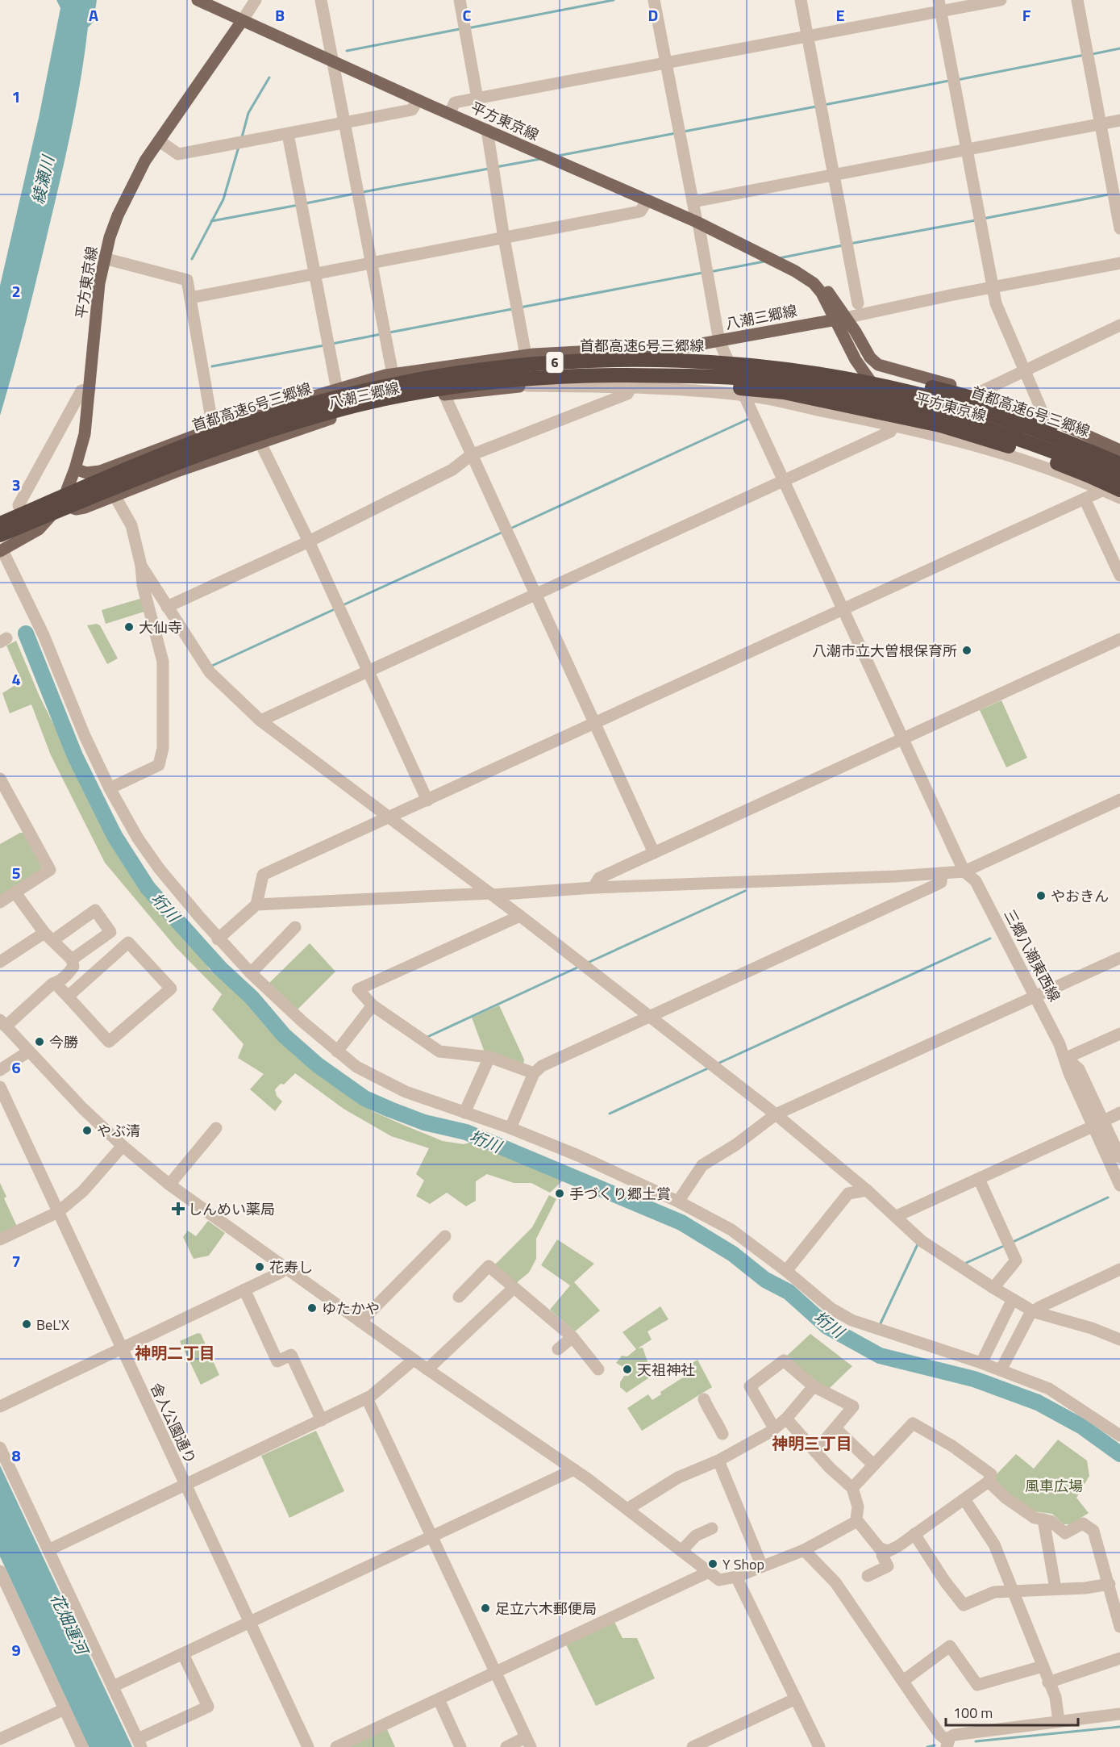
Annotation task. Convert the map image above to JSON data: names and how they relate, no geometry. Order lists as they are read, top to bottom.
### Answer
{
  "streets": {
    "highway": ["首都高速6号三郷線", "6"],
    "main road": ["平方東京線", "八潮三郷線"],
    "street": ["三郷八潮東西線", "舎人公園通り"]
  },
  "crossings": [
    ["平方東京線", "八潮三郷線"],
    ["平方東京線", "三郷八潮東西線"],
    ["八潮三郷線", "三郷八潮東西線"]
  ],
  "districts": ["神明二丁目", "神明三丁目"],
  "water": ["綾瀬川", "垳川", "花畑運河"],
  "parks": ["風車広場"],
  "places": {
    "other": [
      "大仙寺",
      "八潮市立大曽根保育所",
      "やおきん",
      "今勝",
      "やぶ清",
      "手づくり郷土賞",
      "花寿し",
      "ゆたかや",
      "BeL'X",
      "天祖神社",
      "Y Shop",
      "足立六木郵便局"
    ],
    "health": ["しんめい薬局"]
  },
  "scale_bar": "100 m",
  "grid": {
    "columns": [
      "A",
      "B",
      "C",
      "D",
      "E",
      "F"
    ],
    "rows": [
      "1",
      "2",
      "3",
      "4",
      "5",
      "6",
      "7",
      "8",
      "9"
    ]
  }
}
